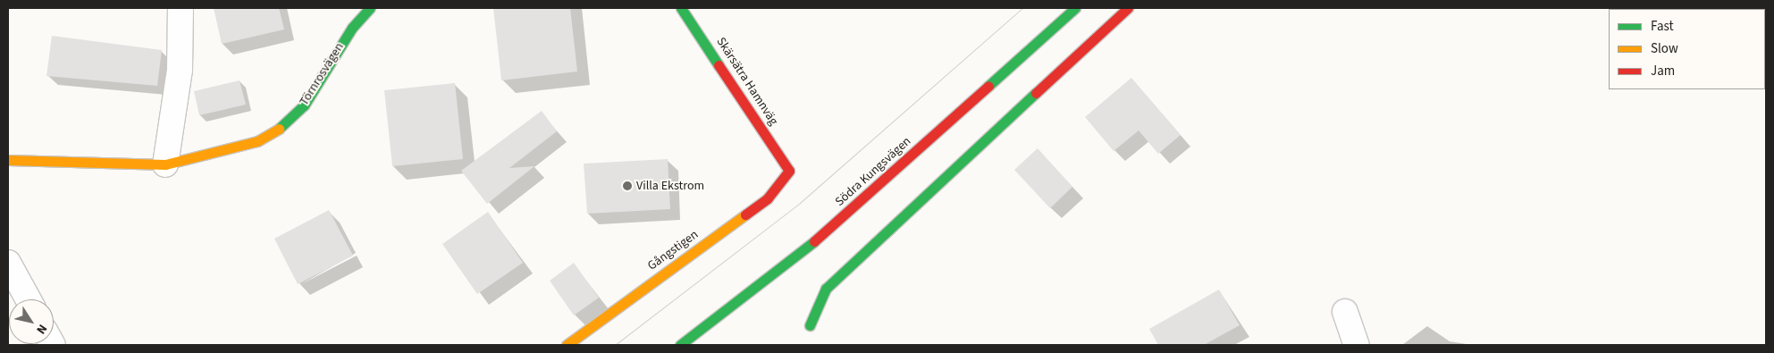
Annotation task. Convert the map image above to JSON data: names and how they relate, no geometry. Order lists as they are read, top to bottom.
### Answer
{
  "streets": {
    "street": [
      "Törnrosvägen",
      "Skärsätra Hamnväg",
      "Södra Kungsvägen",
      "Gångstigen"
    ]
  },
  "crossings": [
    ["Skärsätra Hamnväg", "Gångstigen"]
  ],
  "places": ["Villa Ekstrom"],
  "legend": ["Fast", "Slow", "Jam"],
  "north": "bottom right"
}
